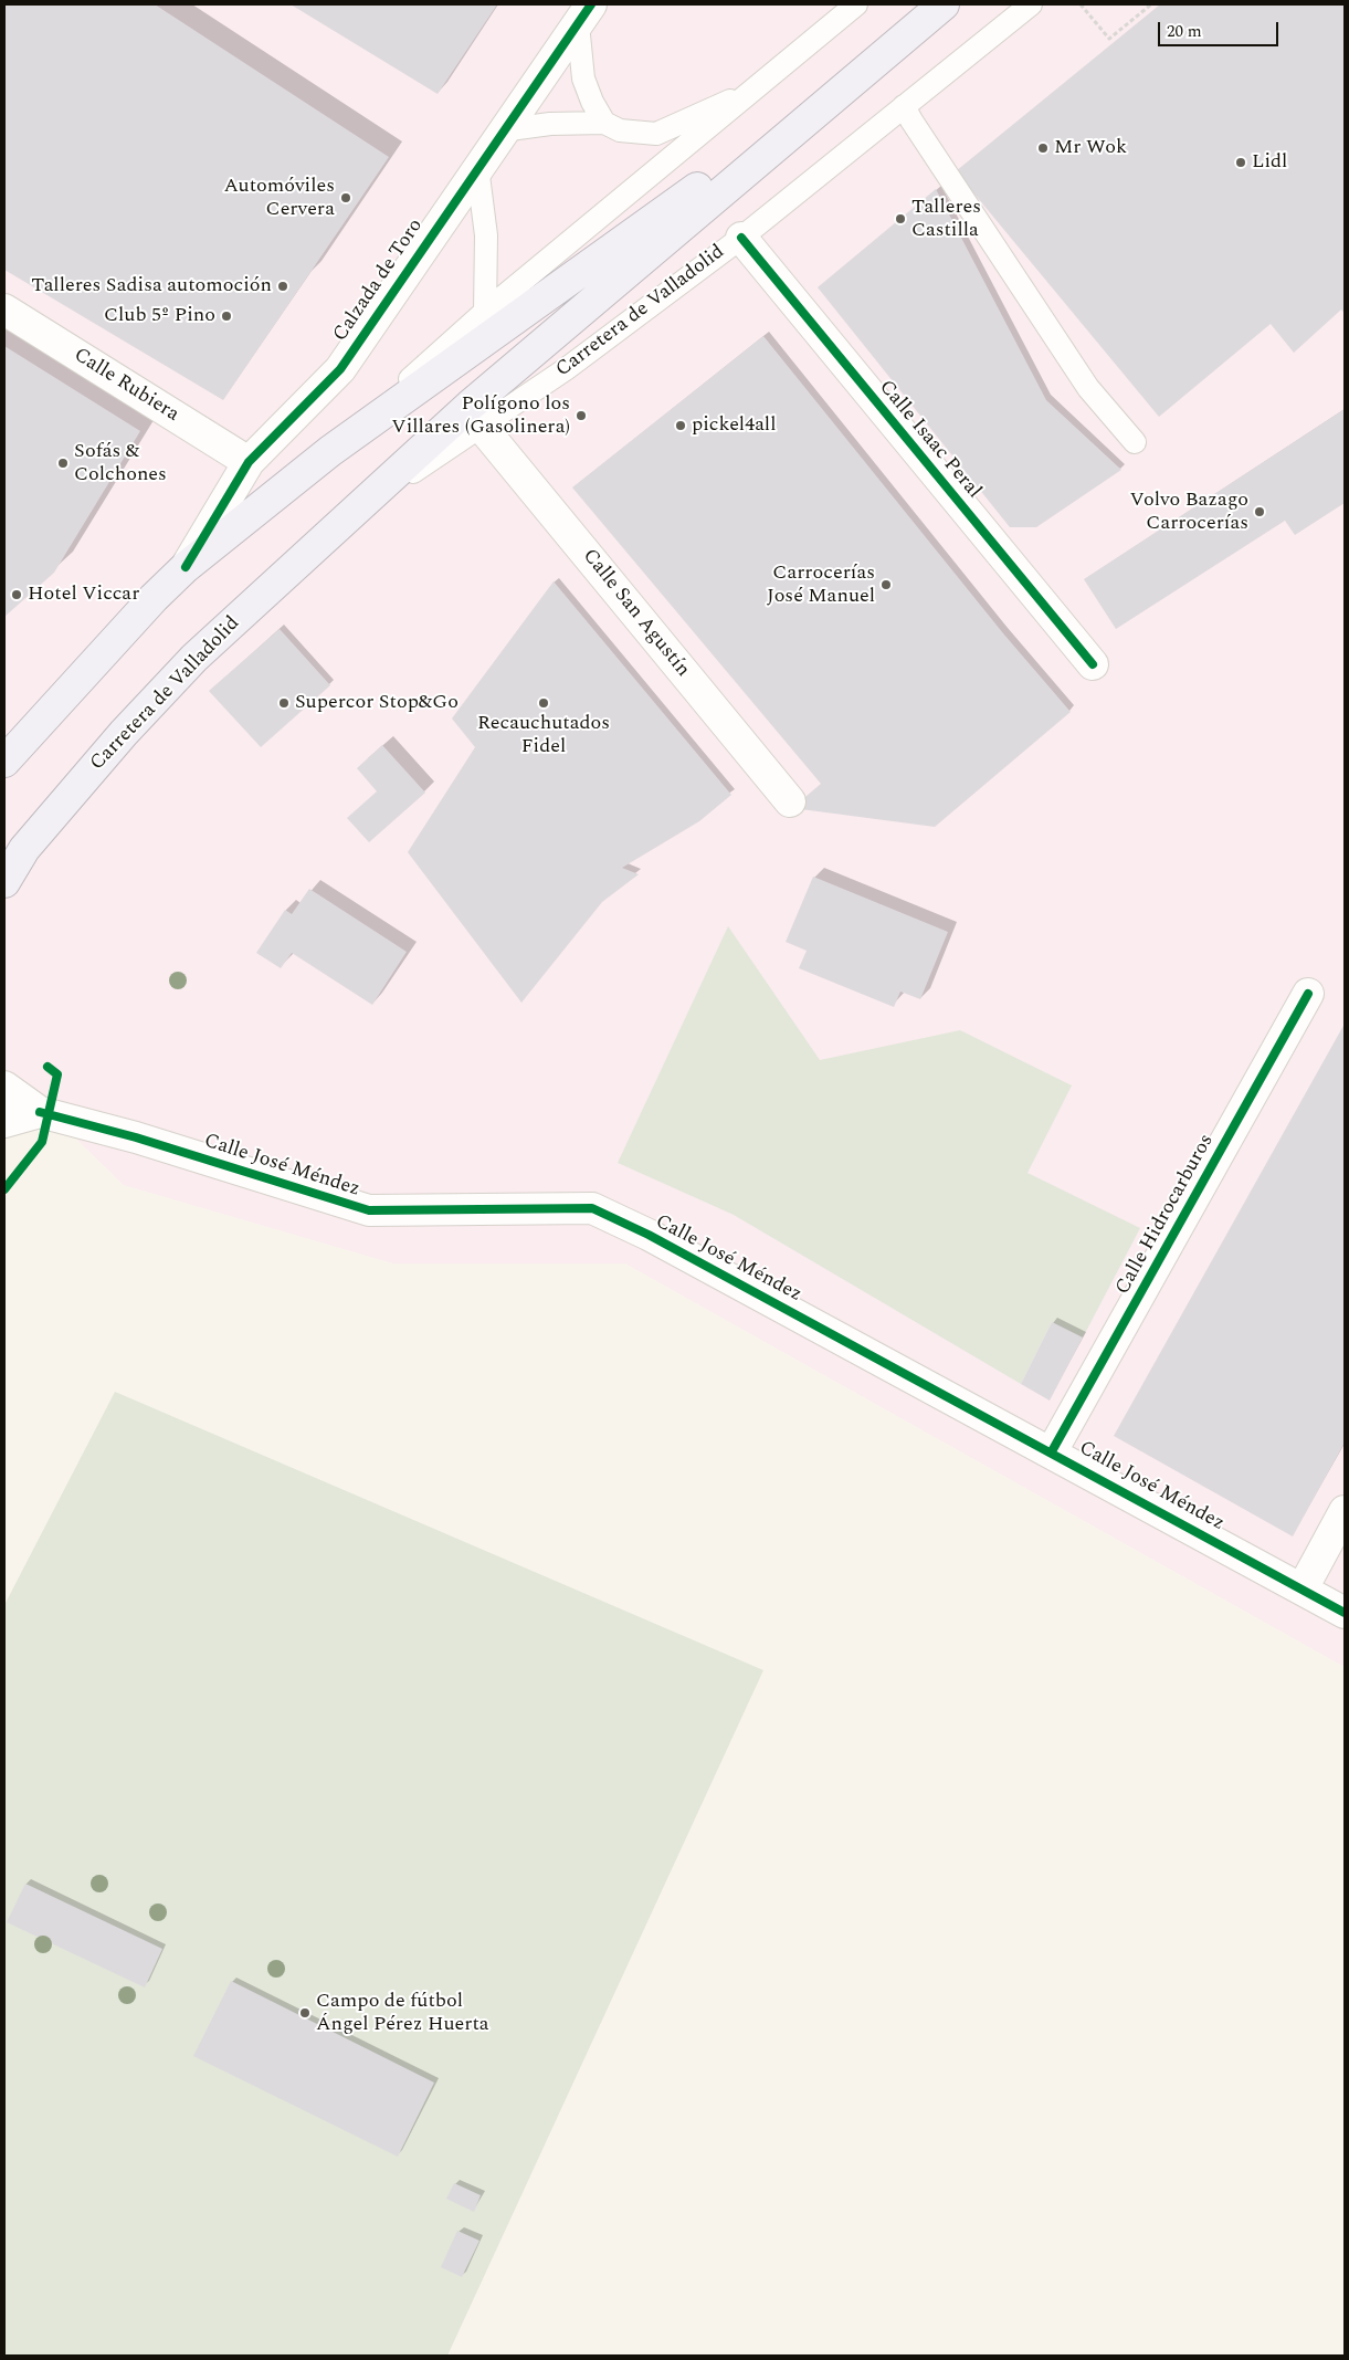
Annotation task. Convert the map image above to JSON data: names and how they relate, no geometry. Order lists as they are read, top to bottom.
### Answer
{
  "streets": {
    "highway": ["Carretera de Valladolid"],
    "street": [
      "Calzada de Toro",
      "Calle Rubiera",
      "Calle Isaac Peral",
      "Calle San Agustín",
      "Calle José Méndez",
      "Calle Hidrocarburos"
    ]
  },
  "crossings": [
    ["Calzada de Toro", "Carretera de Valladolid"],
    ["Calzada de Toro", "Calle Rubiera"],
    ["Carretera de Valladolid", "Calle Isaac Peral"],
    ["Carretera de Valladolid", "Calle San Agustín"],
    ["Calle José Méndez", "Calle Hidrocarburos"]
  ],
  "places": [
    "Mr Wok",
    "Lidl",
    "Automóviles Cervera",
    "Talleres Castilla",
    "Talleres Sadisa automoción",
    "Club 5º Pino",
    "Polígono los Villares (Gasolinera)",
    "pickel4all",
    "Sofás & Colchones",
    "Volvo Bazago Carrocerías",
    "Carrocerías José Manuel",
    "Hotel Viccar",
    "Supercor Stop&Go",
    "Recauchutados Fidel",
    "Campo de fútbol Ángel Pérez Huerta"
  ],
  "scale_bar": "20 m"
}
